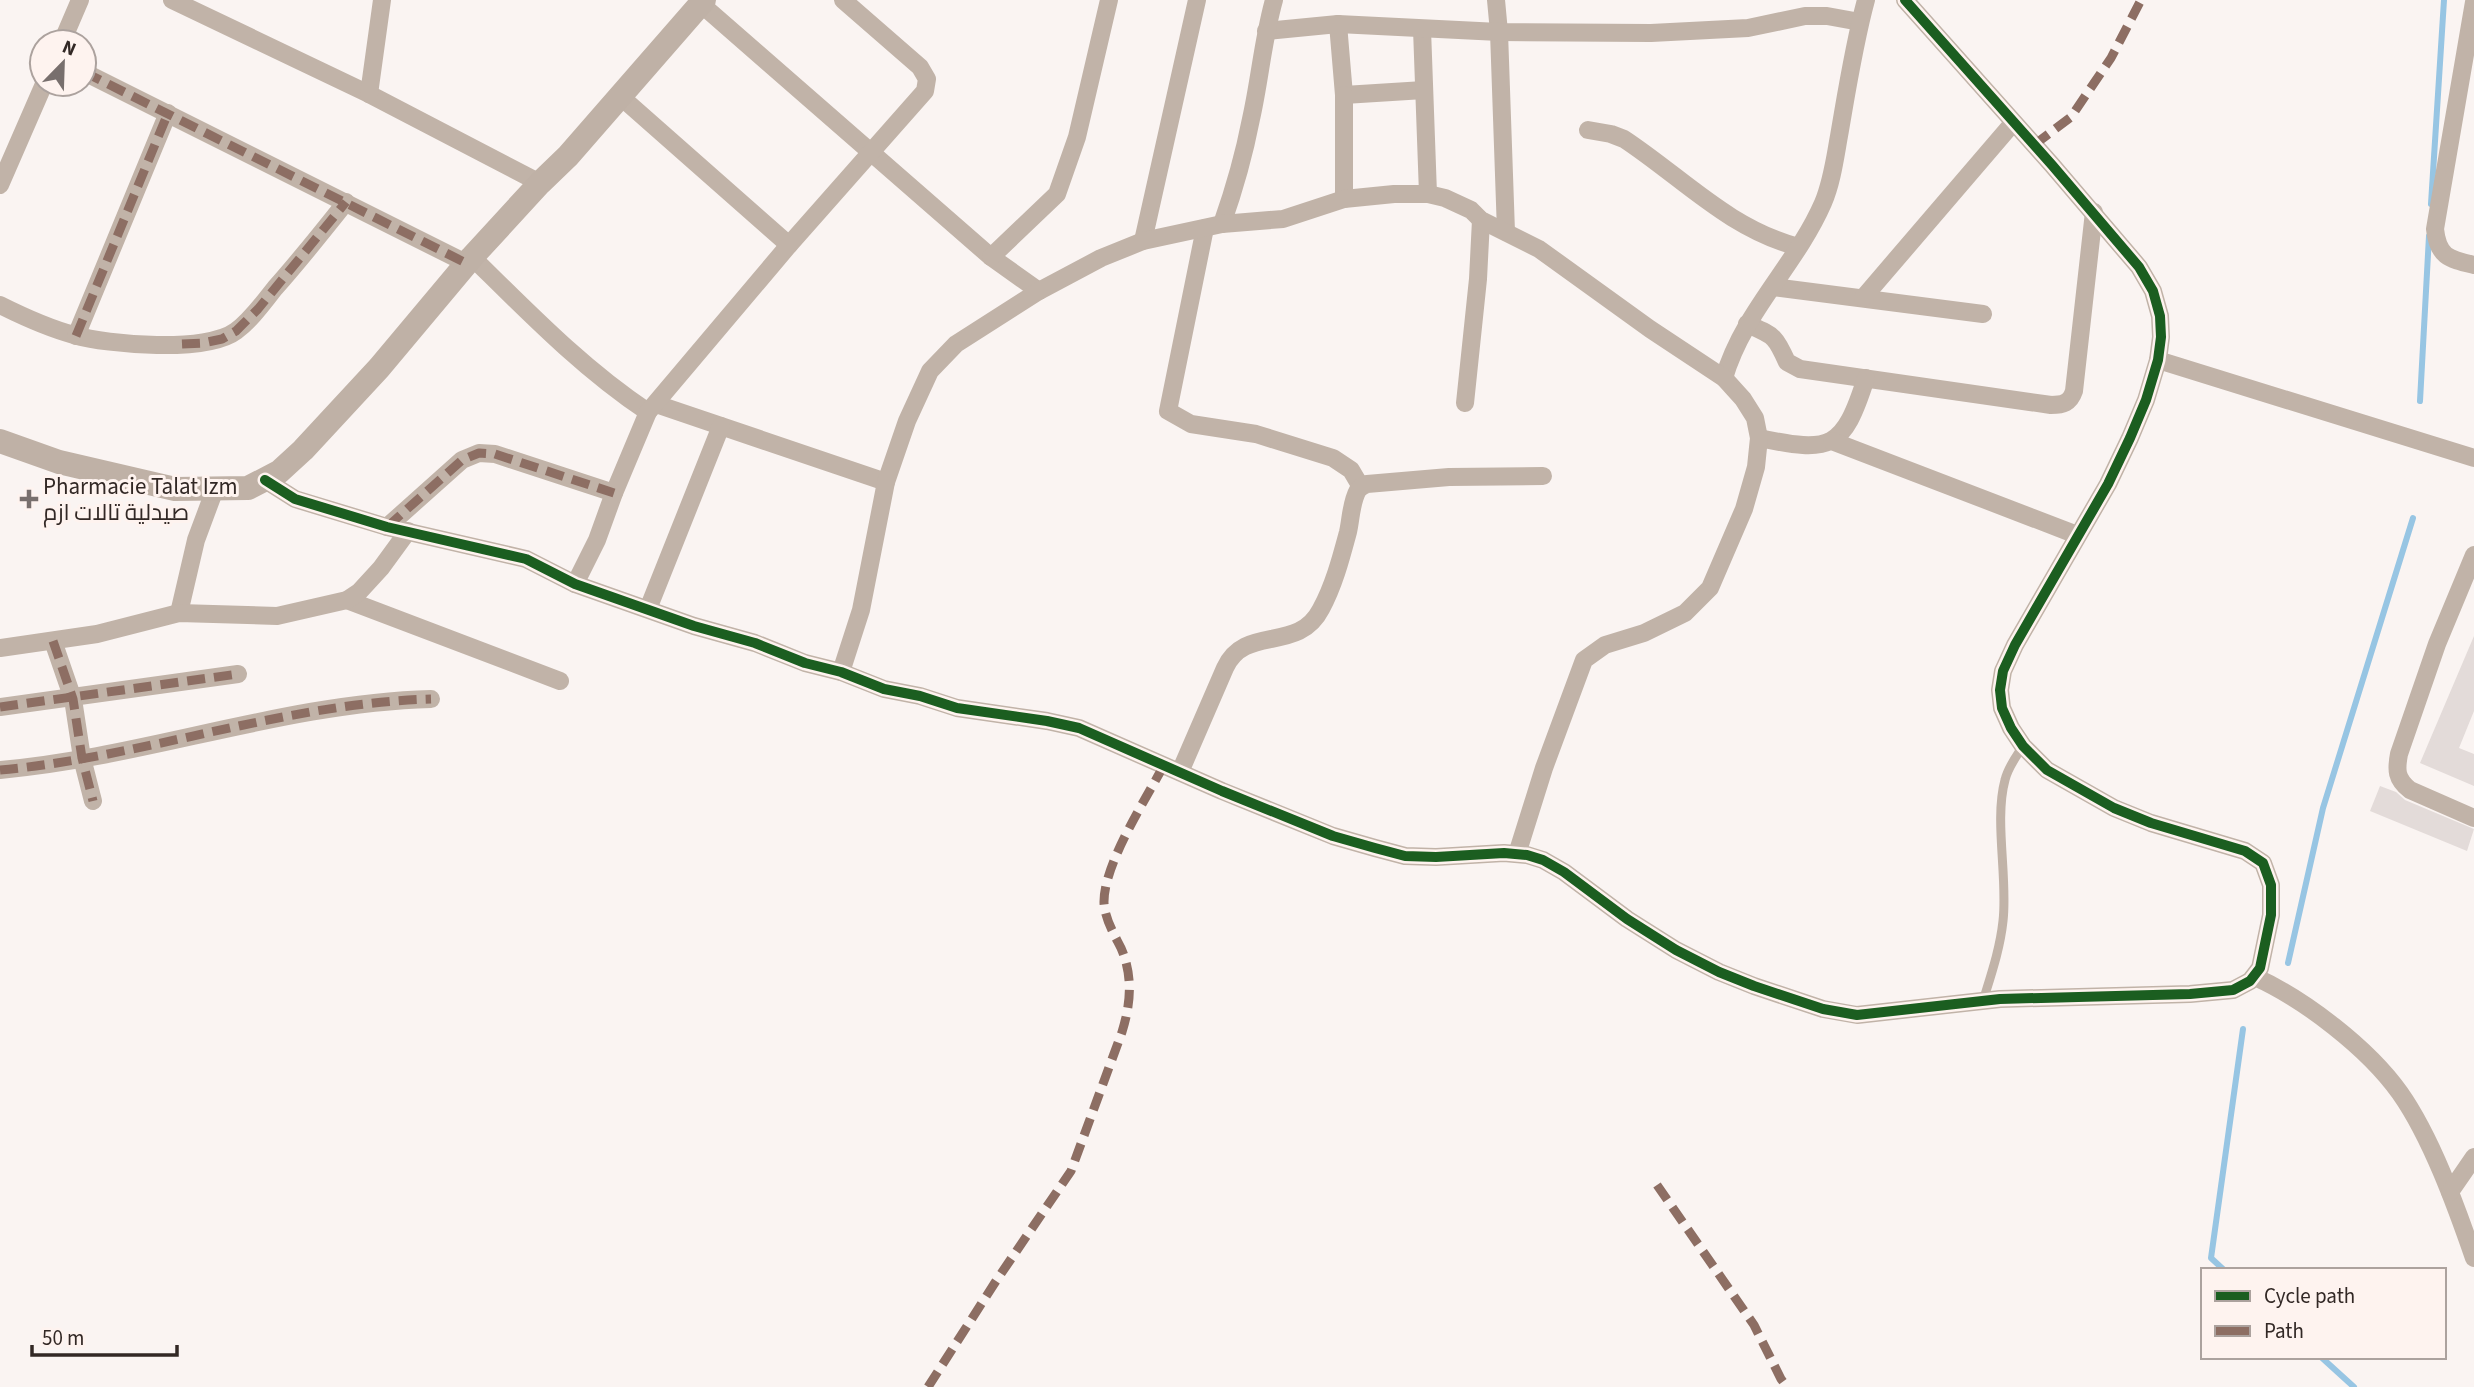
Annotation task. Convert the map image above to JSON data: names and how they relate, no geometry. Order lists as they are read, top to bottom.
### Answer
{
  "places": {
    "health": ["Pharmacie Talat Izm صيدلية تالات ازم"]
  },
  "legend": ["Cycle path", "Path"],
  "scale_bar": "50 m",
  "north": "top right"
}
